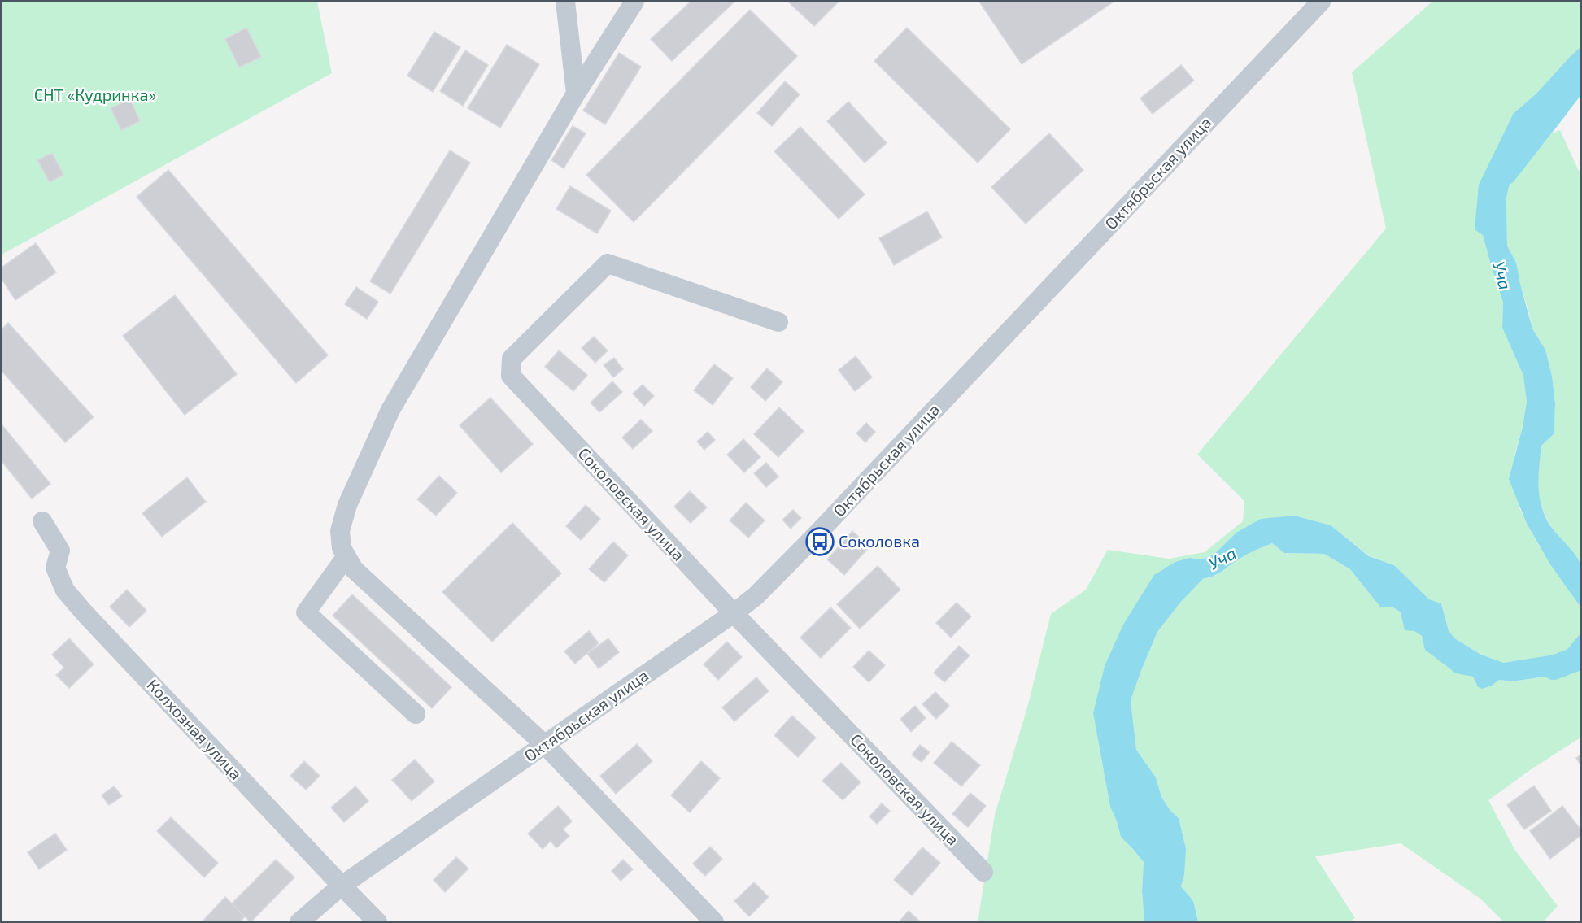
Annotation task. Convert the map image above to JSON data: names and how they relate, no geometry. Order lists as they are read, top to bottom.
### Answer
{
  "streets": {
    "street": ["Октябрьская улица", "Соколовская улица", "Колхозная улица"]
  },
  "crossings": [
    ["Октябрьская улица", "Соколовская улица"],
    ["Октябрьская улица", "Колхозная улица"]
  ],
  "water": ["Уча"],
  "parks": ["СНТ «Кудринка»"],
  "places": {
    "bus stop": ["Соколовка"]
  }
}
